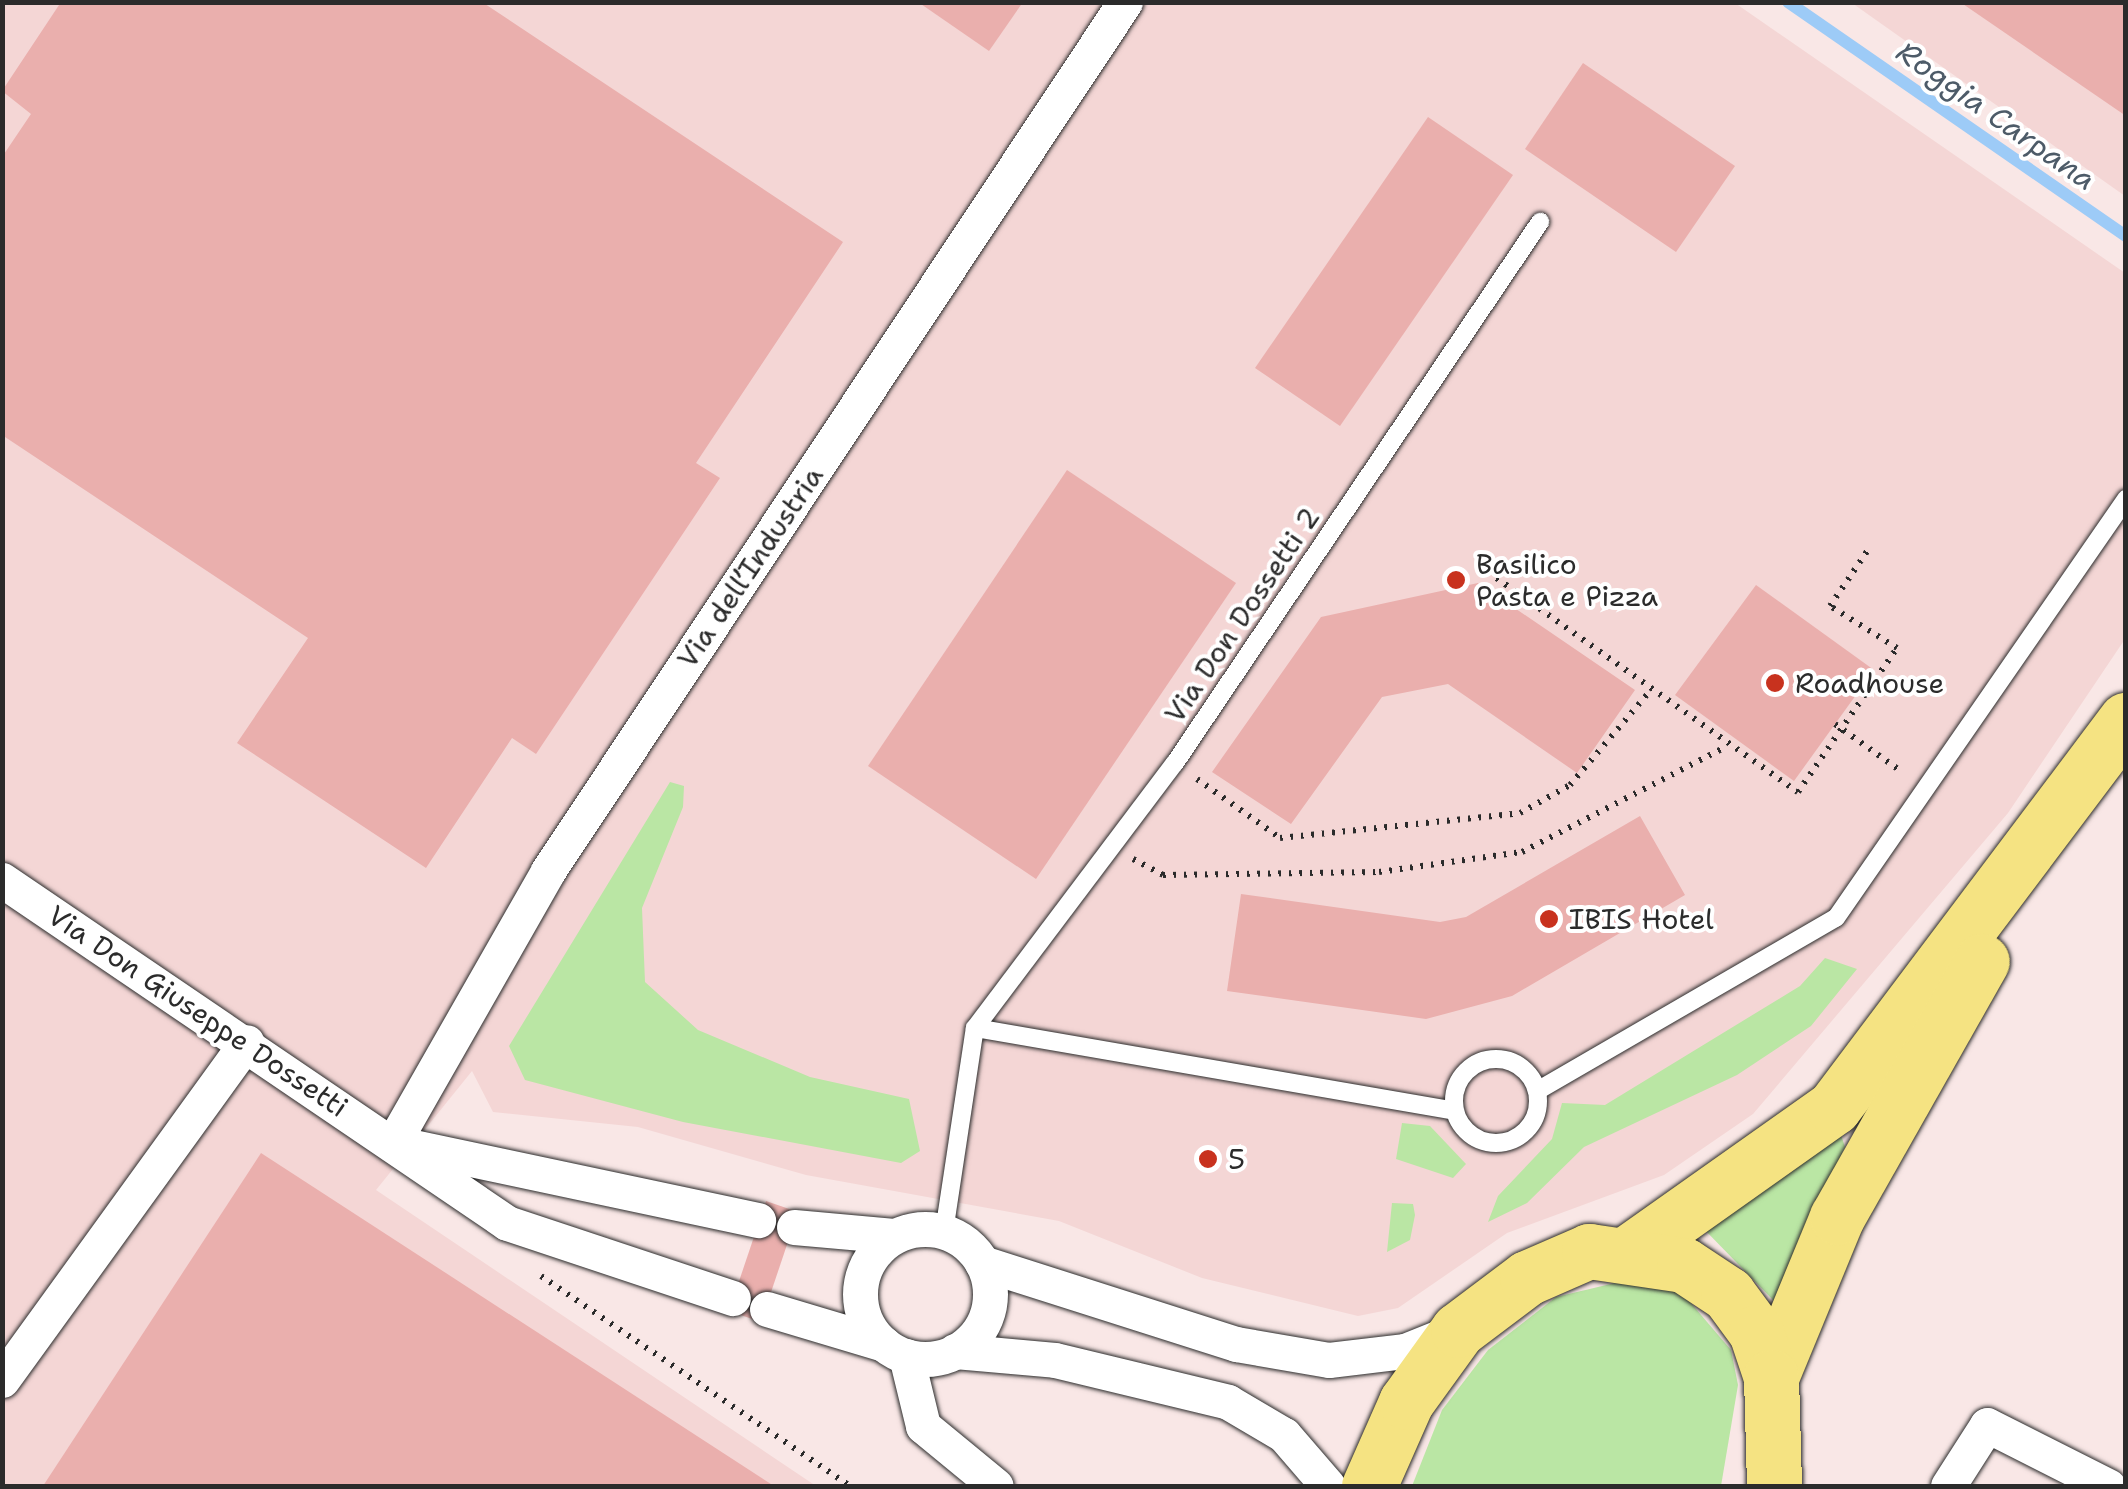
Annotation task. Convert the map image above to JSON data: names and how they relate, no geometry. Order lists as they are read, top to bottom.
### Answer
{
  "streets": {
    "street": ["Via dell’Industria", "Via Don Giuseppe Dossetti"],
    "lane": ["Via Don Dossetti 2"]
  },
  "crossings": [
    ["Via dell’Industria", "Via Don Giuseppe Dossetti"]
  ],
  "water": ["Roggia Carpana"],
  "places": [
    "Basilico Pasta e Pizza",
    "Roadhouse",
    "IBIS Hotel",
    "5"
  ]
}
